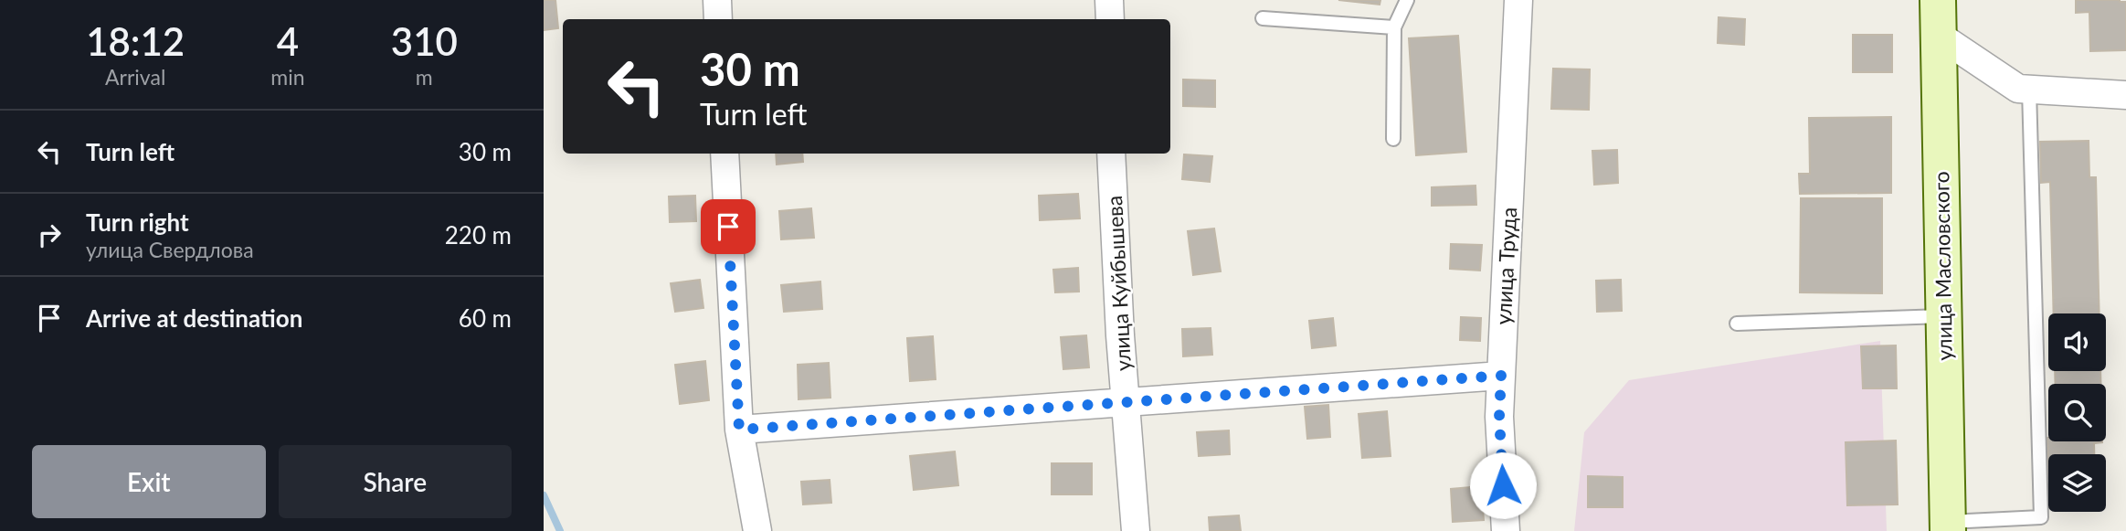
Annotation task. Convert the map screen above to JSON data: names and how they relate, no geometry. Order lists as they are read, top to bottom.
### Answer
{
  "streets": {
    "street": ["улица Труда", "улица Масловского", "улица Куйбышева"]
  },
  "page": {
    "eta": [
      "18:12",
      "Arrival",
      "4",
      "min",
      "310",
      "m"
    ],
    "turn": ["30 m", "Turn left"],
    "list": [
      {
        "name": "Turn left",
        "value": "30 m"
      },
      {
        "name": "Turn right",
        "note": "улица Свердлова",
        "value": "220 m"
      },
      {
        "name": "Arrive at destination",
        "value": "60 m"
      }
    ],
    "buttons": ["Exit", "Share"]
  }
}
